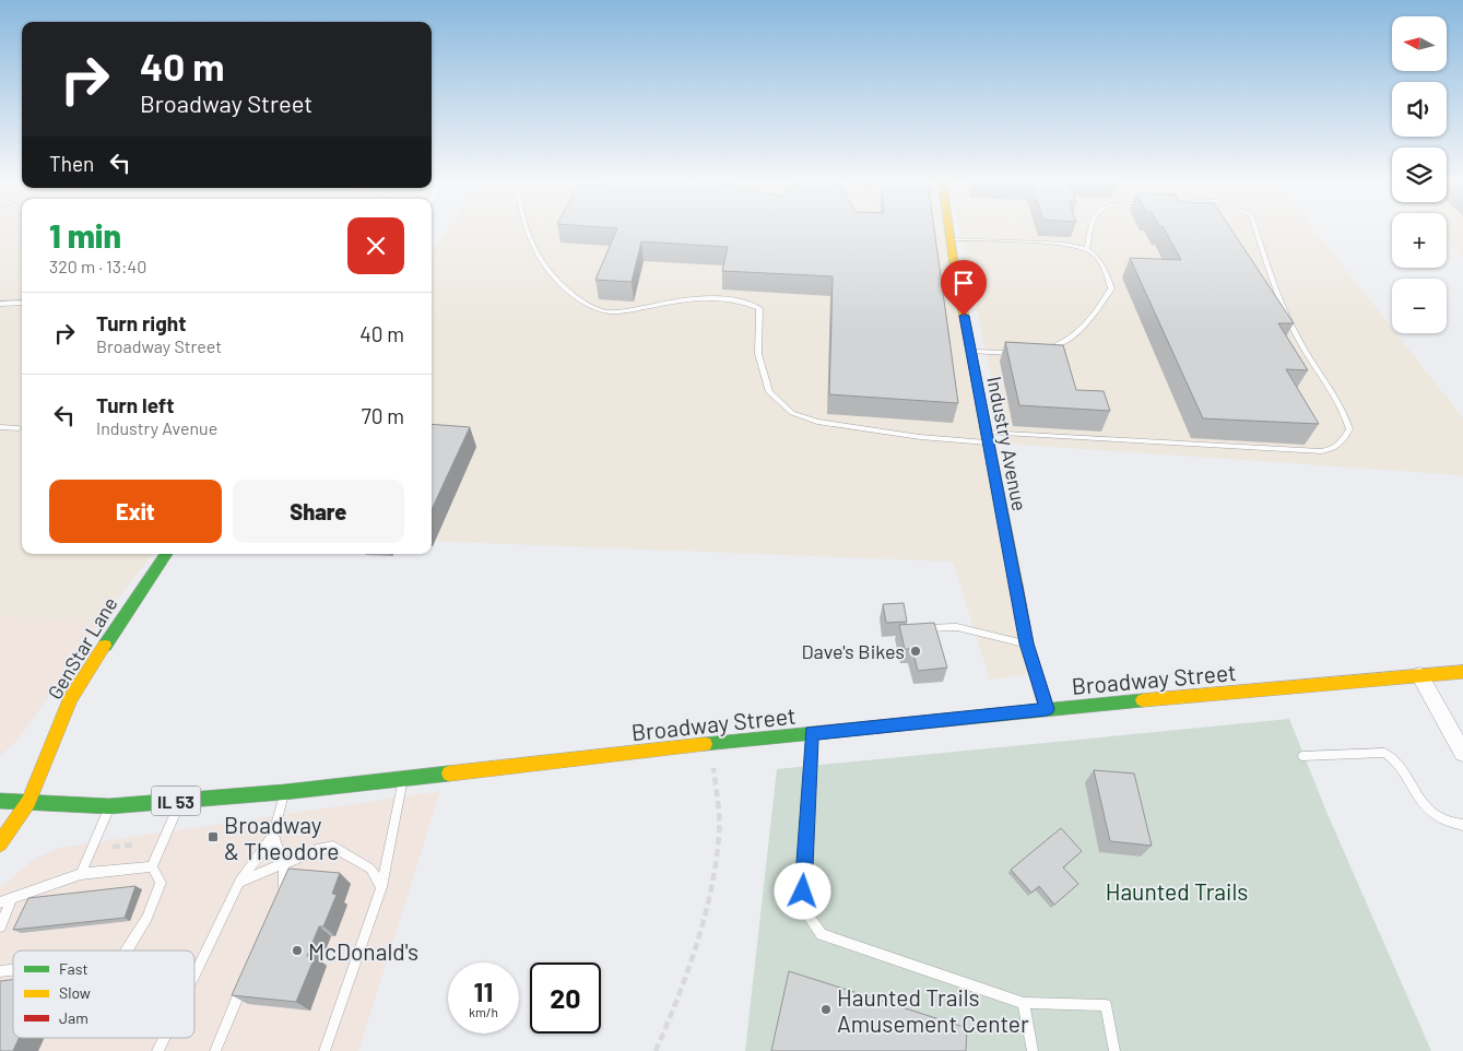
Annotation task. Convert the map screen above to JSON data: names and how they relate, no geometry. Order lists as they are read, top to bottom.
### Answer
{
  "streets": {
    "main road": [
      "Industry Avenue",
      "GenStar Lane",
      "Broadway Street",
      "IL 53"
    ]
  },
  "crossings": [
    ["Industry Avenue", "Broadway Street"],
    ["GenStar Lane", "Broadway Street"]
  ],
  "parks": ["Haunted Trails"],
  "places": {
    "other": ["Dave's Bikes", "McDonald's", "Haunted Trails Amusement Center"],
    "transit": ["Broadway & Theodore"]
  },
  "legend": ["Fast", "Slow", "Jam"],
  "north": "left",
  "page": {
    "map_buttons": ["+", "−"],
    "turn": ["40 m", "Broadway Street"],
    "then": "Then",
    "heading": ["1 min", "320 m · 13:40"],
    "list": [
      {
        "name": "Turn right",
        "note": "Broadway Street",
        "value": "40 m"
      },
      {
        "name": "Turn left",
        "note": "Industry Avenue",
        "value": "70 m"
      }
    ],
    "buttons": ["Exit", "Share"],
    "speed": "11 km/h",
    "limit": "20"
  }
}
